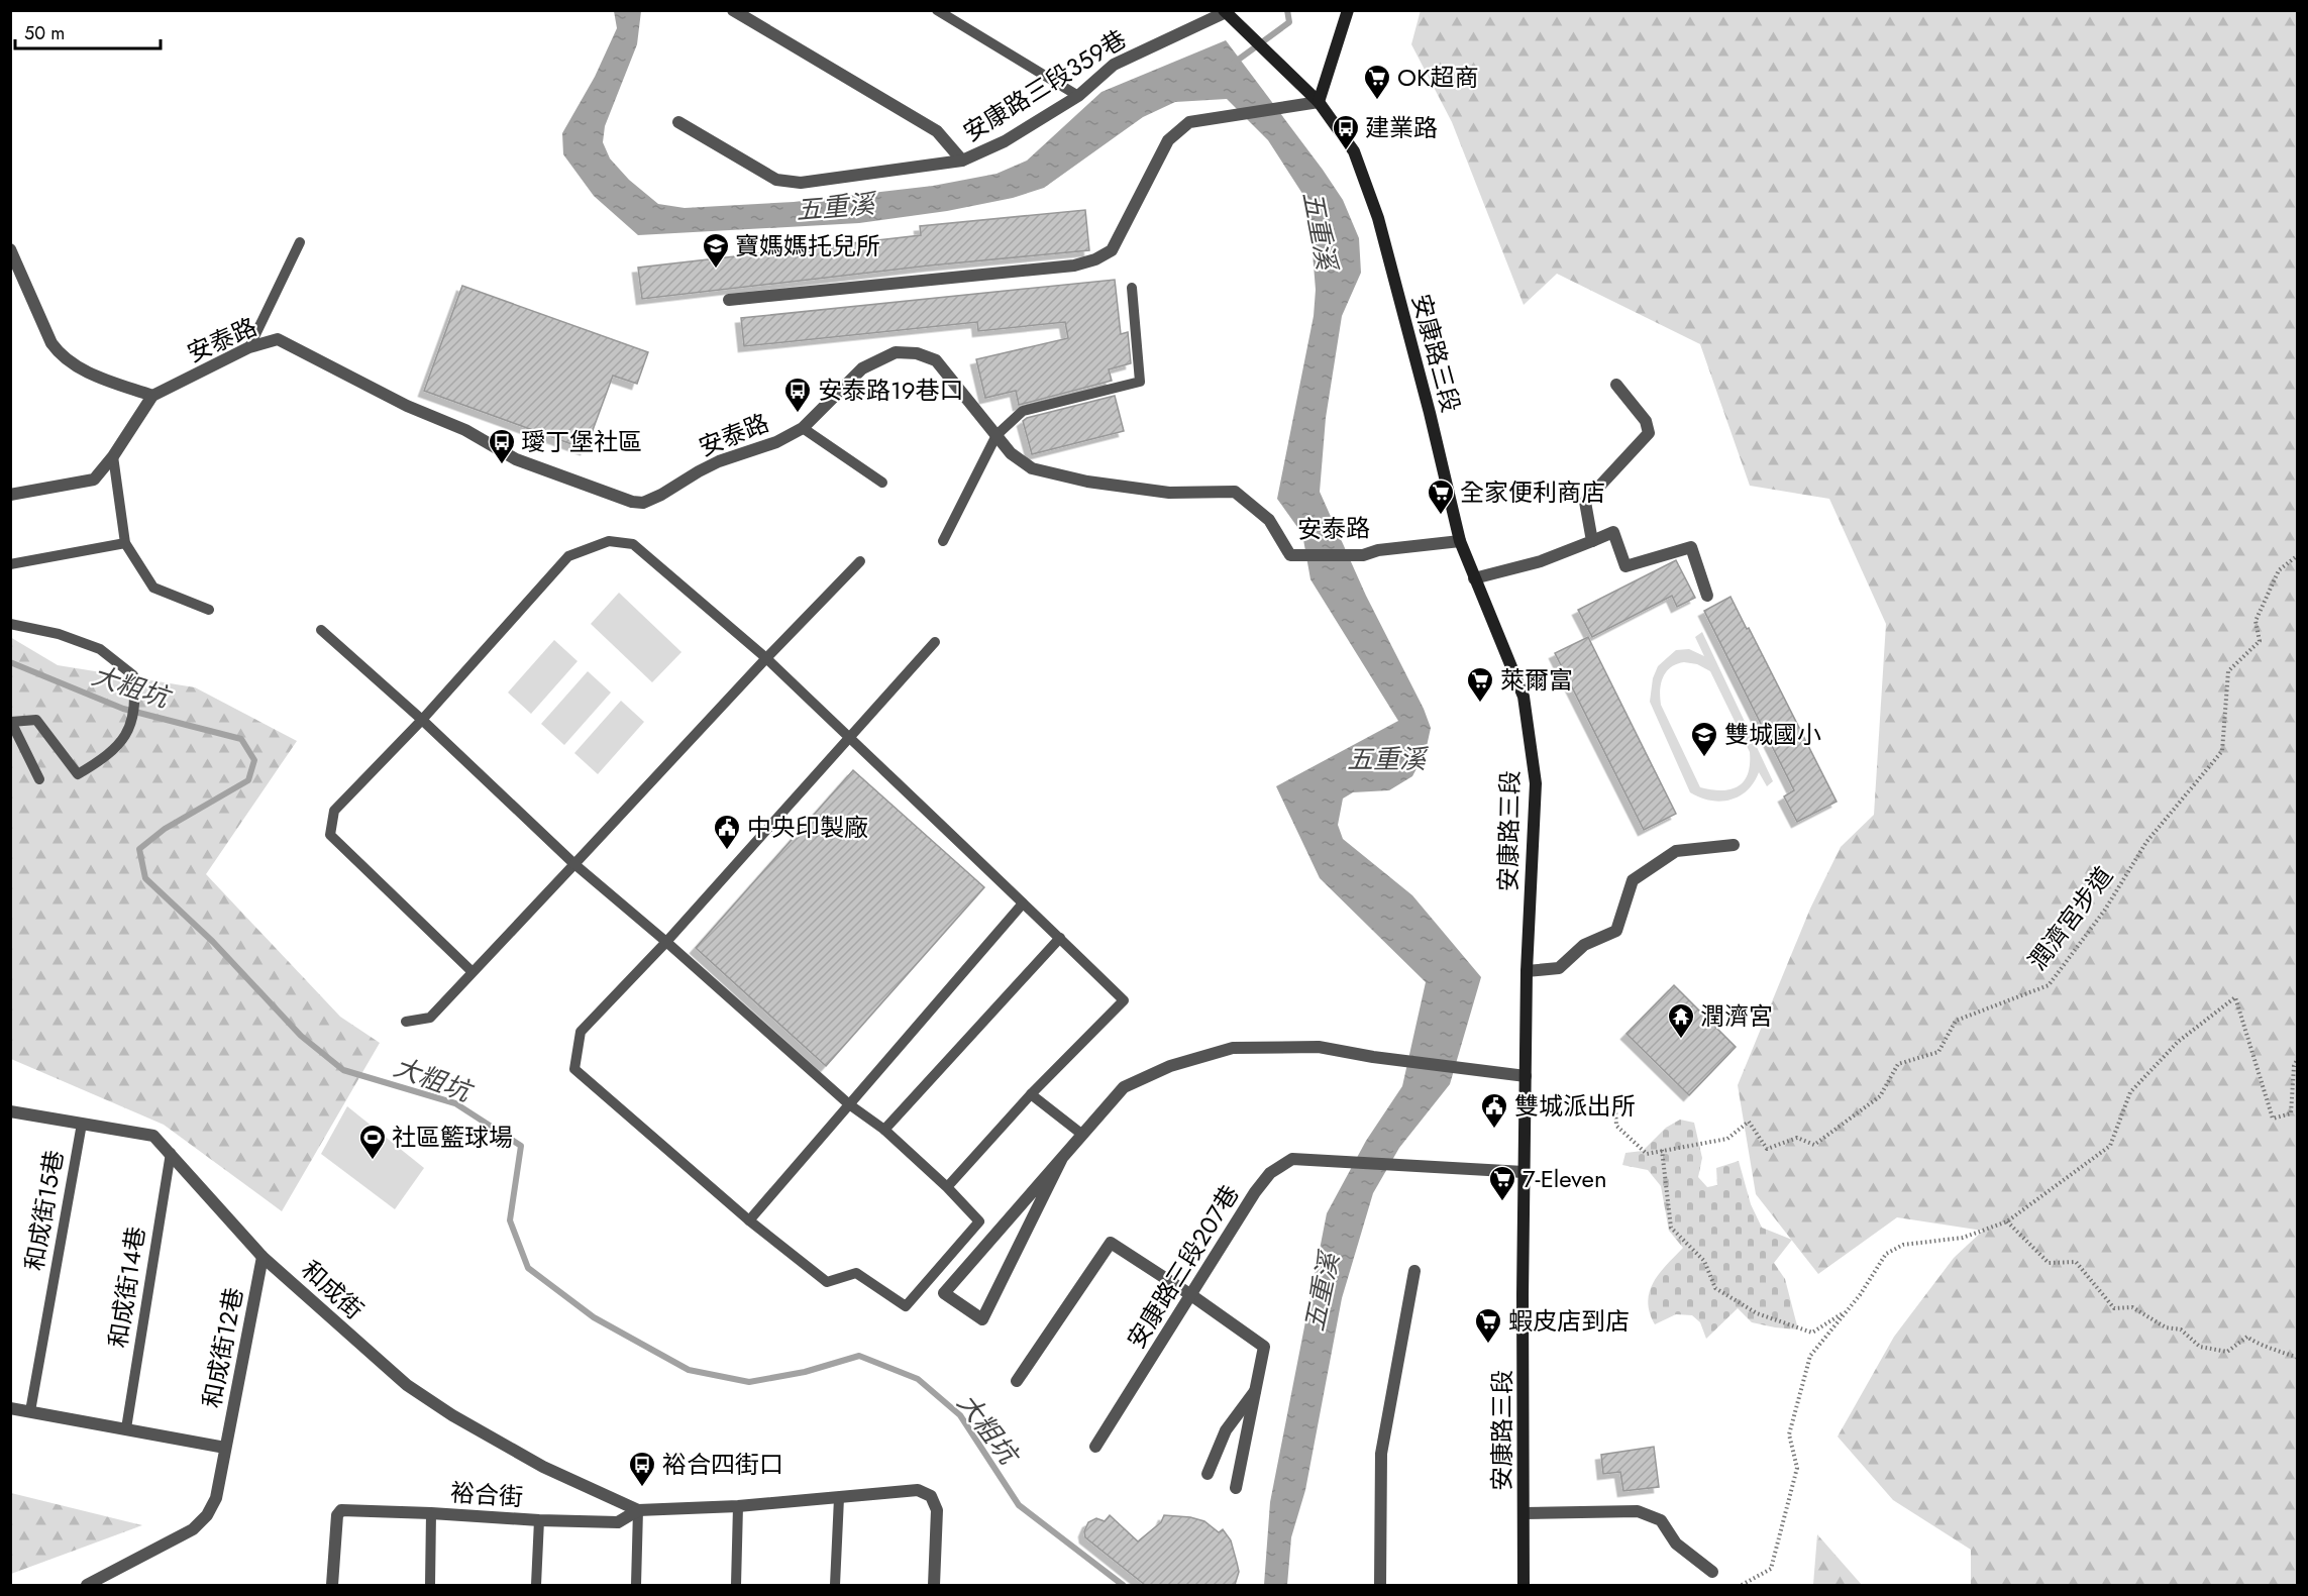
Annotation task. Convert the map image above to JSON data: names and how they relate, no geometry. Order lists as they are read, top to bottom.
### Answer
{
  "streets": {
    "main road": ["安康路三段"],
    "street": [
      "安康路三段359巷",
      "安泰路",
      "安康路三段207巷",
      "和成街",
      "和成街12巷",
      "裕合街"
    ],
    "lane": ["和成街15巷", "和成街14巷"],
    "path": ["潤濟宮步道"]
  },
  "crossings": [
    ["安康路三段359巷", "安康路三段"],
    ["安泰路", "安康路三段"],
    ["安康路三段", "安康路三段207巷"],
    ["和成街15巷", "和成街"],
    ["和成街14巷", "和成街"],
    ["和成街", "和成街12巷"],
    ["和成街", "裕合街"]
  ],
  "water": ["五重溪", "大粗坑"],
  "places": {
    "supermarket": [
      "OK超商",
      "全家便利商店",
      "萊爾富",
      "7-Eleven",
      "蝦皮店到店"
    ],
    "bus stop": [
      "建業路",
      "安泰路19巷口",
      "璦丁堡社區",
      "裕合四街口"
    ],
    "school or university": ["寶媽媽托兒所", "雙城國小"],
    "public building": ["中央印製廠", "雙城派出所"],
    "temple": ["潤濟宮"],
    "sports": ["社區籃球場"]
  },
  "scale_bar": "50 m"
}
